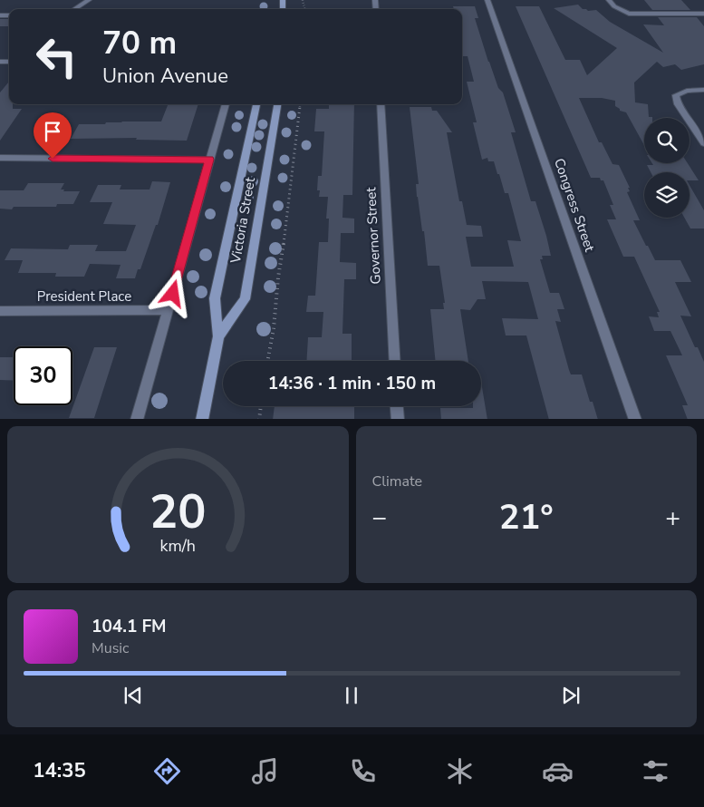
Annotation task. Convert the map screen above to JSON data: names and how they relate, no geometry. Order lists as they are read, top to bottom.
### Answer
{
  "streets": {
    "main road": ["Victoria Street"],
    "street": ["Congress Street", "Governor Street", "President Place"]
  },
  "page": {
    "turn": ["70 m", "Union Avenue"],
    "limit": "30",
    "trip": "14:36 · 1 min · 150 m",
    "tile": "Climate",
    "heat": ["−", "21°", "+"],
    "song": ["104.1 FM", "Music"],
    "tabs": "14:35",
    "gauge": ["20", "km/h"]
  }
}
